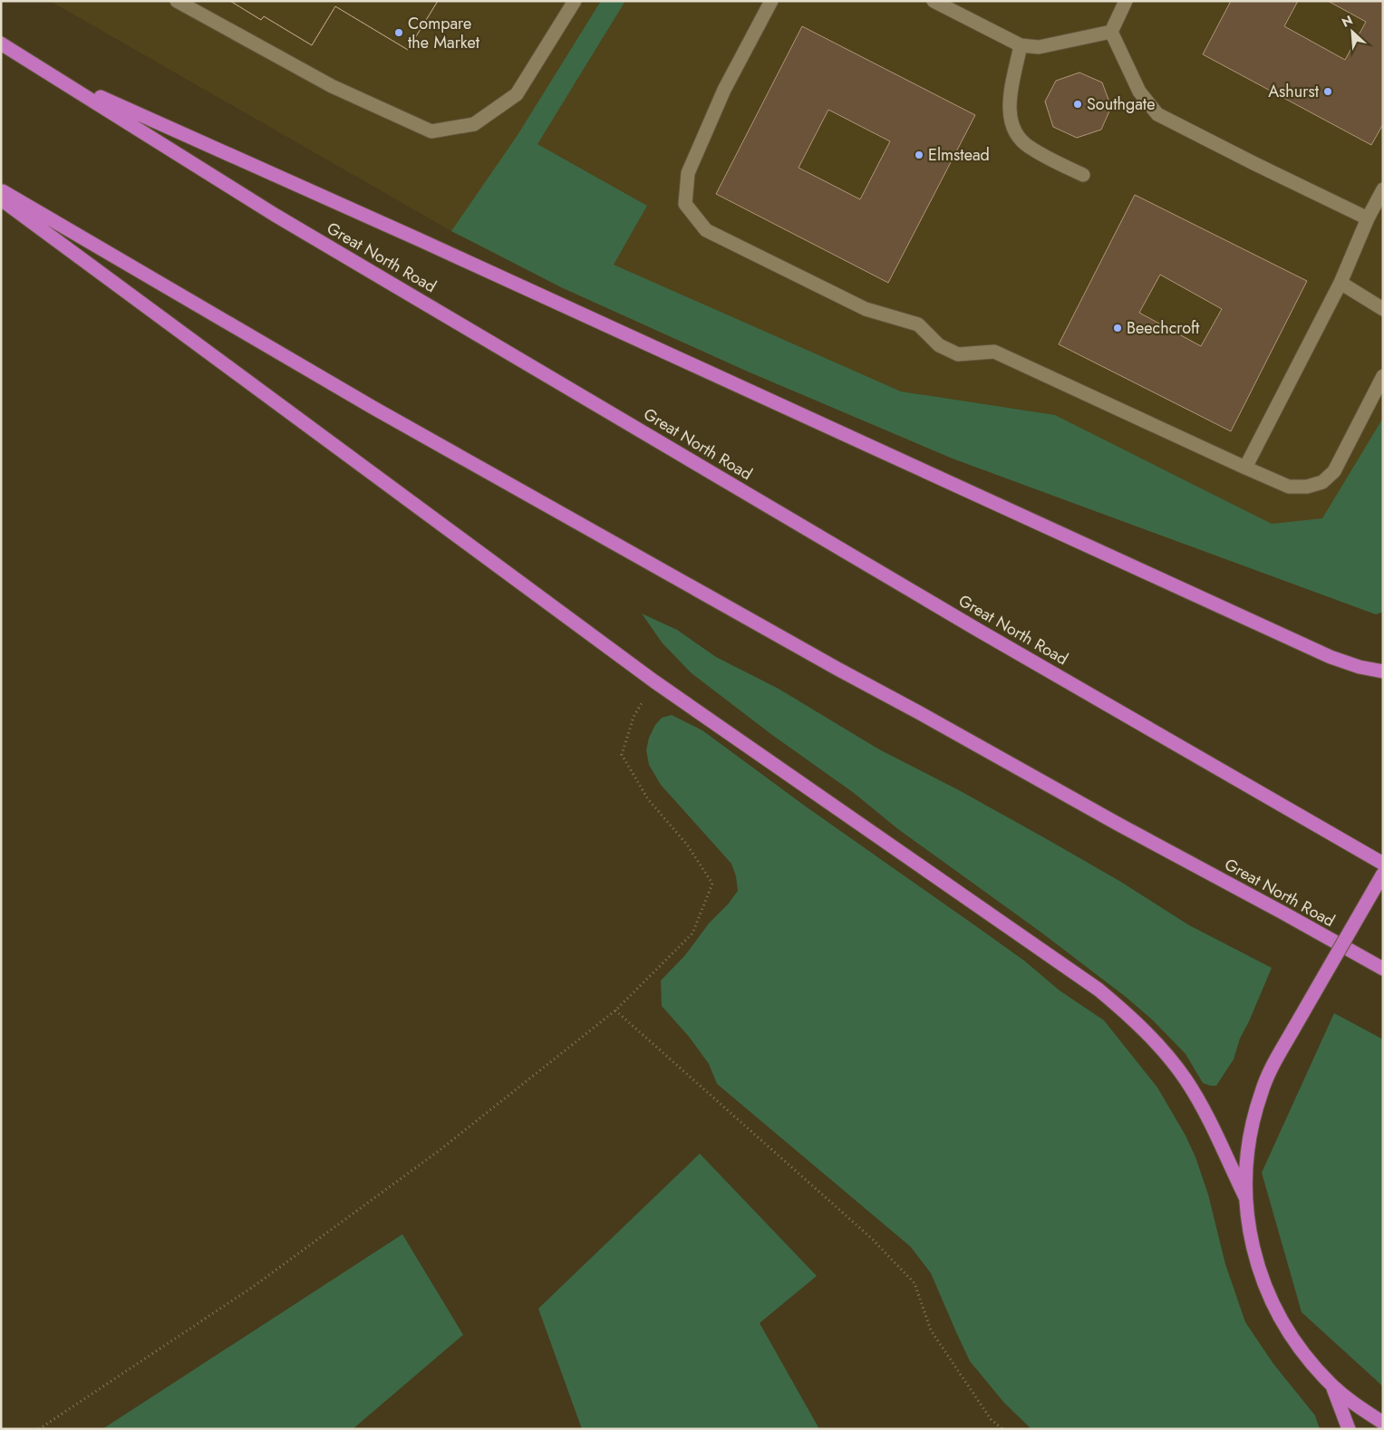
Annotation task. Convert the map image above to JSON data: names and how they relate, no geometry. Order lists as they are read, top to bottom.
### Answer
{
  "streets": {
    "highway": ["Great North Road"]
  },
  "places": [
    "Compare the Market",
    "Ashurst",
    "Southgate",
    "Elmstead",
    "Beechcroft"
  ],
  "north": "top left"
}
